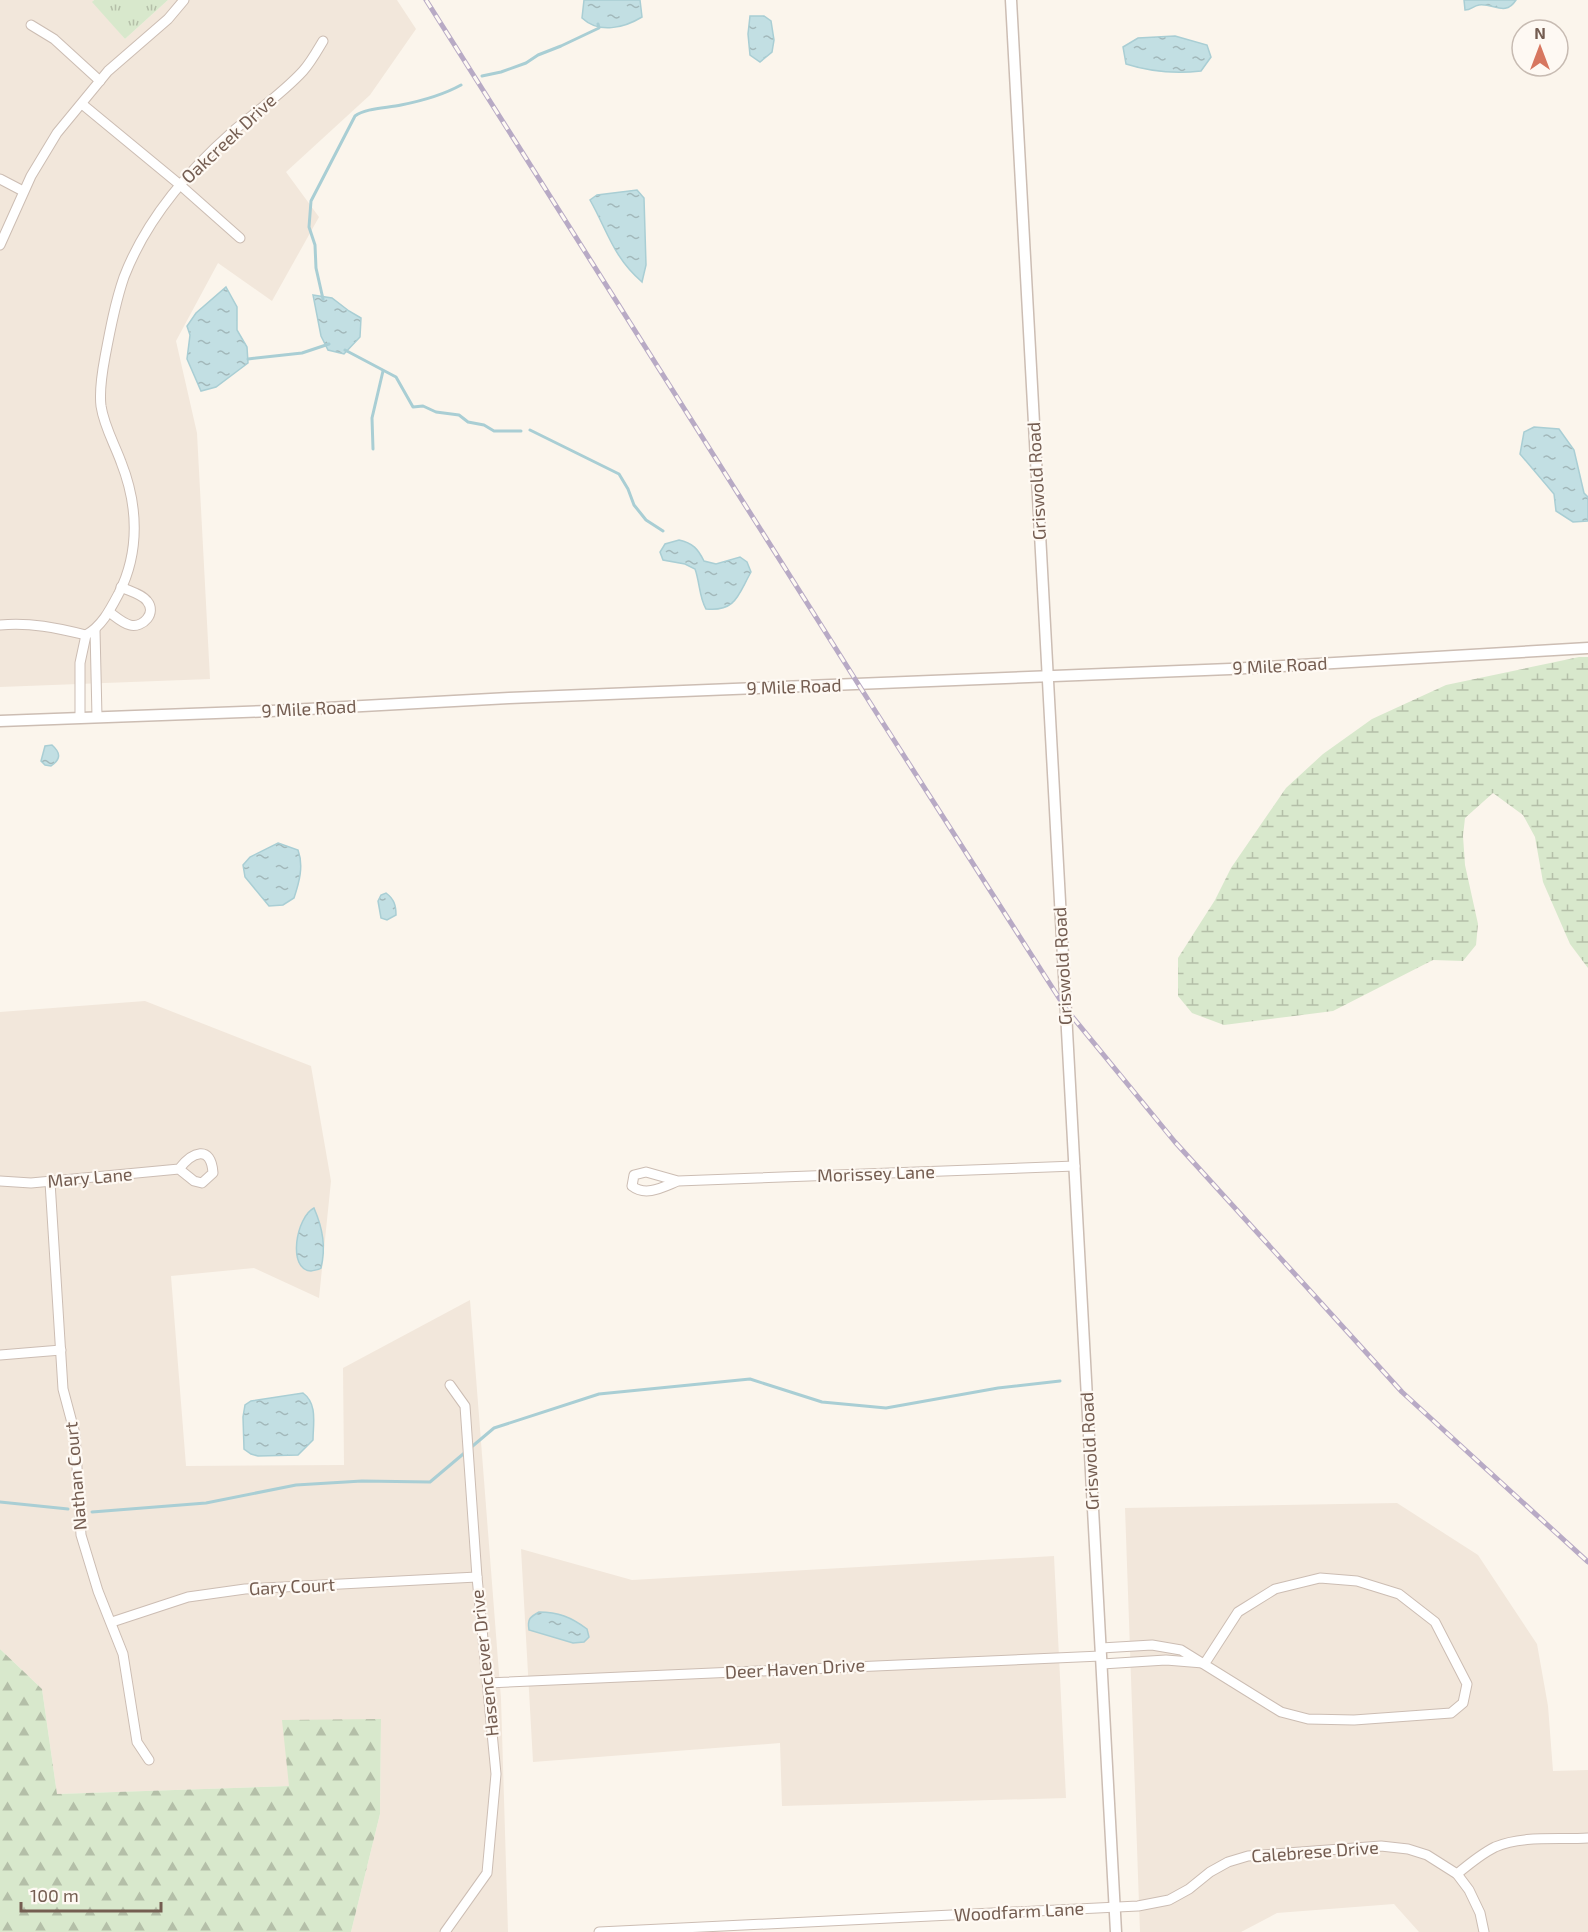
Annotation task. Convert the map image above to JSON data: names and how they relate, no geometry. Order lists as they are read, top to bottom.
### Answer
{
  "streets": {
    "street": [
      "Oakcreek Drive",
      "Griswold Road",
      "9 Mile Road",
      "Morissey Lane",
      "Mary Lane",
      "Nathan Court",
      "Gary Court",
      "Hasenclever Drive",
      "Deer Haven Drive",
      "Calebrese Drive",
      "Woodfarm Lane"
    ]
  },
  "crossings": [
    ["Oakcreek Drive", "9 Mile Road"],
    ["Griswold Road", "9 Mile Road"],
    ["Griswold Road", "Morissey Lane"],
    ["Griswold Road", "Deer Haven Drive"],
    ["Griswold Road", "Calebrese Drive"],
    ["Griswold Road", "Woodfarm Lane"],
    ["Mary Lane", "Nathan Court"],
    ["Nathan Court", "Gary Court"],
    ["Gary Court", "Hasenclever Drive"],
    ["Hasenclever Drive", "Deer Haven Drive"],
    ["Calebrese Drive", "Woodfarm Lane"]
  ],
  "scale_bar": "100 m",
  "north": "top"
}
